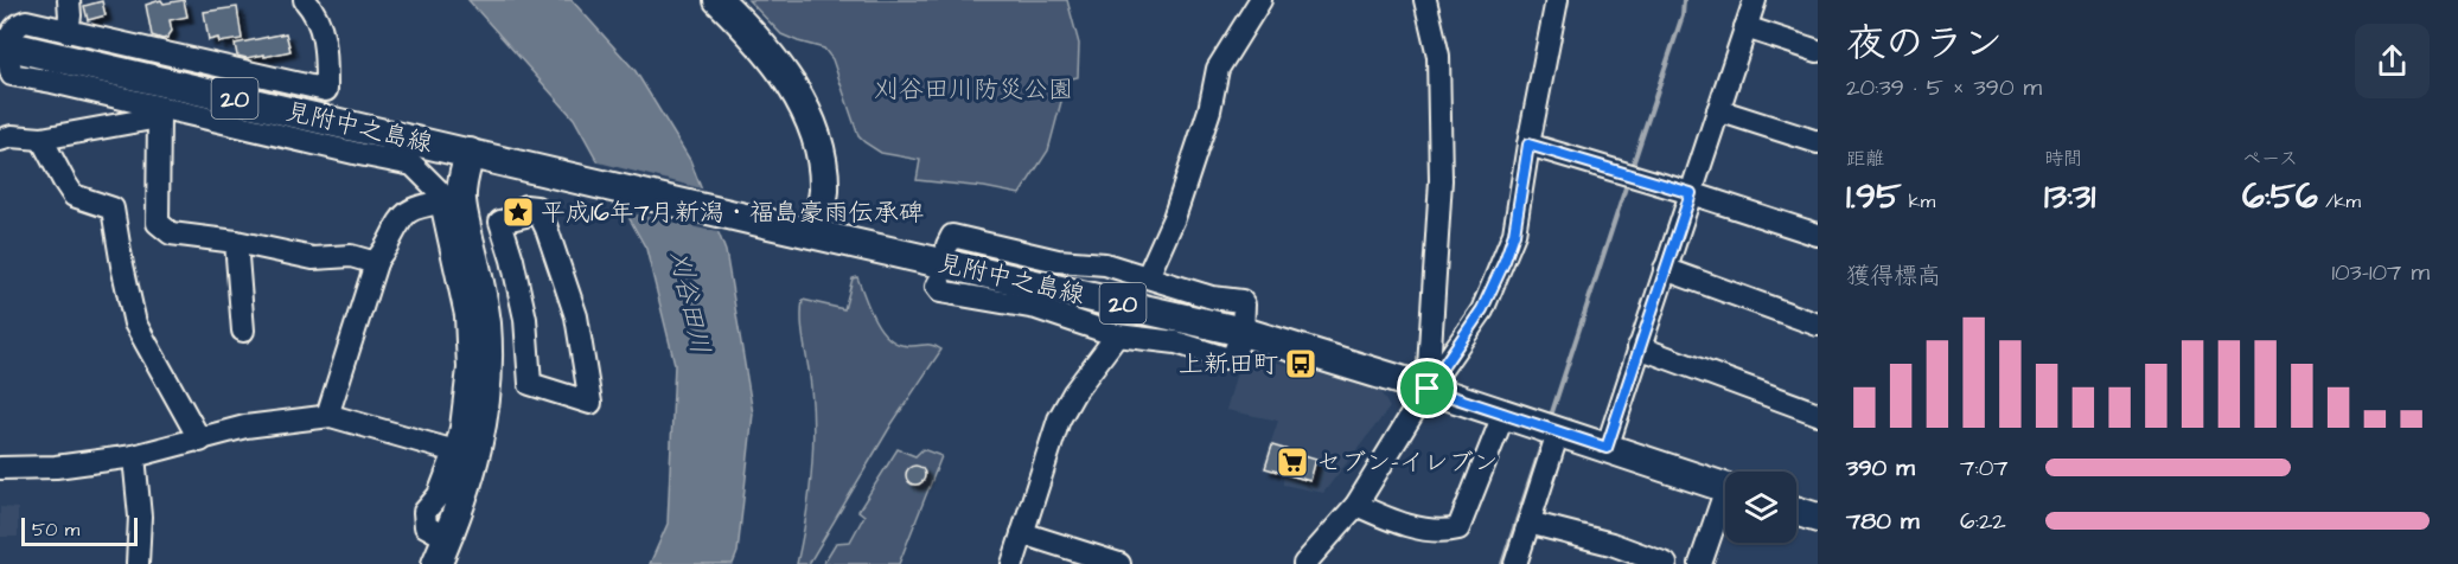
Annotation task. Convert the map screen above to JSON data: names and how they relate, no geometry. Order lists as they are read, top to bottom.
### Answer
{
  "streets": {
    "main road": ["20", "見附中之島線"]
  },
  "crossings": [
    ["20", "見附中之島線"]
  ],
  "water": ["刈谷田川"],
  "parks": ["刈谷田川防災公園"],
  "places": {
    "place": ["平成16年7月新潟・福島豪雨伝承碑"],
    "bus stop": ["上新田町"],
    "supermarket": ["セブン-イレブン"]
  },
  "scale_bar": "50 m",
  "page": {
    "heading": ["夜のラン", "20:39 · 5 × 390 m"],
    "stats": [
      ["距離", "1.95 km"],
      ["時間", "13:31"],
      ["ペース", "6:56 /km"]
    ],
    "chart": ["獲得標高", "103–107 m"],
    "list": [
      {
        "name": "390 m",
        "note": "7:07"
      },
      {
        "name": "780 m",
        "note": "6:22"
      }
    ],
    "scale": "50 m"
  }
}
